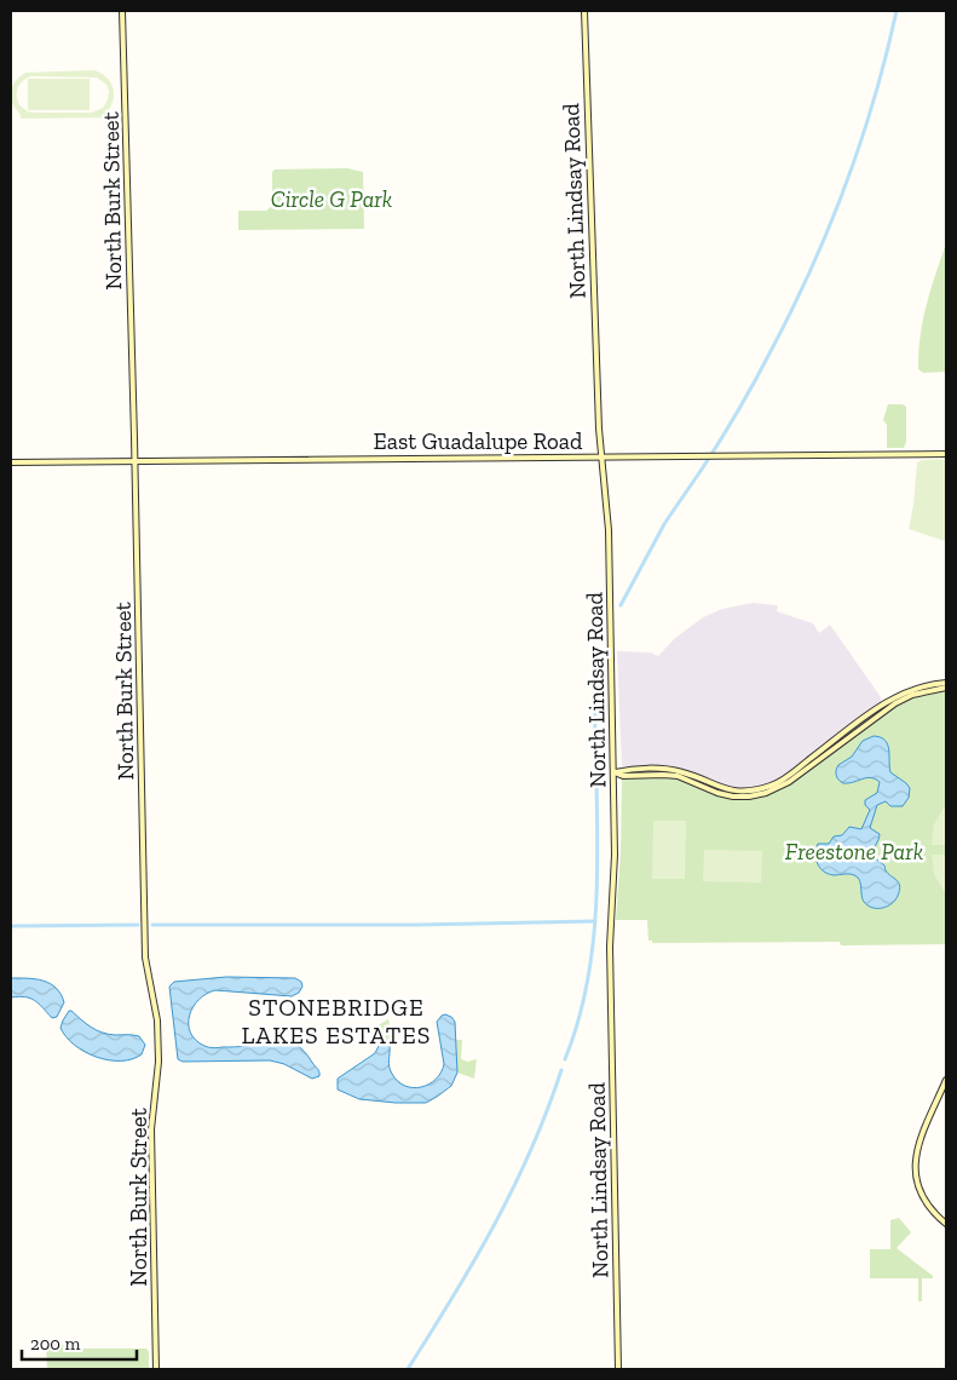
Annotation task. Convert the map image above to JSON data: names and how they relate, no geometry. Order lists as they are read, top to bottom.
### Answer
{
  "streets": {
    "main road": ["North Burk Street", "North Lindsay Road", "East Guadalupe Road"]
  },
  "crossings": [
    ["North Burk Street", "East Guadalupe Road"],
    ["North Lindsay Road", "East Guadalupe Road"]
  ],
  "districts": ["STONEBRIDGE LAKES ESTATES"],
  "parks": ["Circle G Park", "Freestone Park"],
  "scale_bar": "200 m"
}
